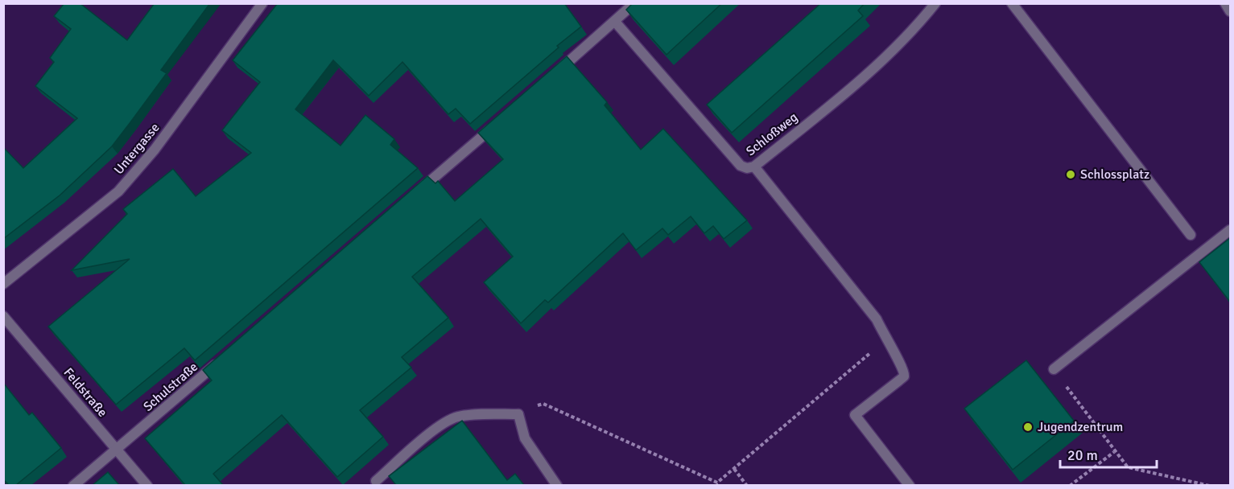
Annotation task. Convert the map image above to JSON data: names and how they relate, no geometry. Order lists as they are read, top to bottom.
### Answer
{
  "streets": {
    "street": [
      "Schloßweg",
      "Untergasse",
      "Schulstraße",
      "Feldstraße"
    ]
  },
  "crossings": [
    ["Schulstraße", "Feldstraße"]
  ],
  "places": ["Schlossplatz", "Jugendzentrum"],
  "scale_bar": "20 m"
}
